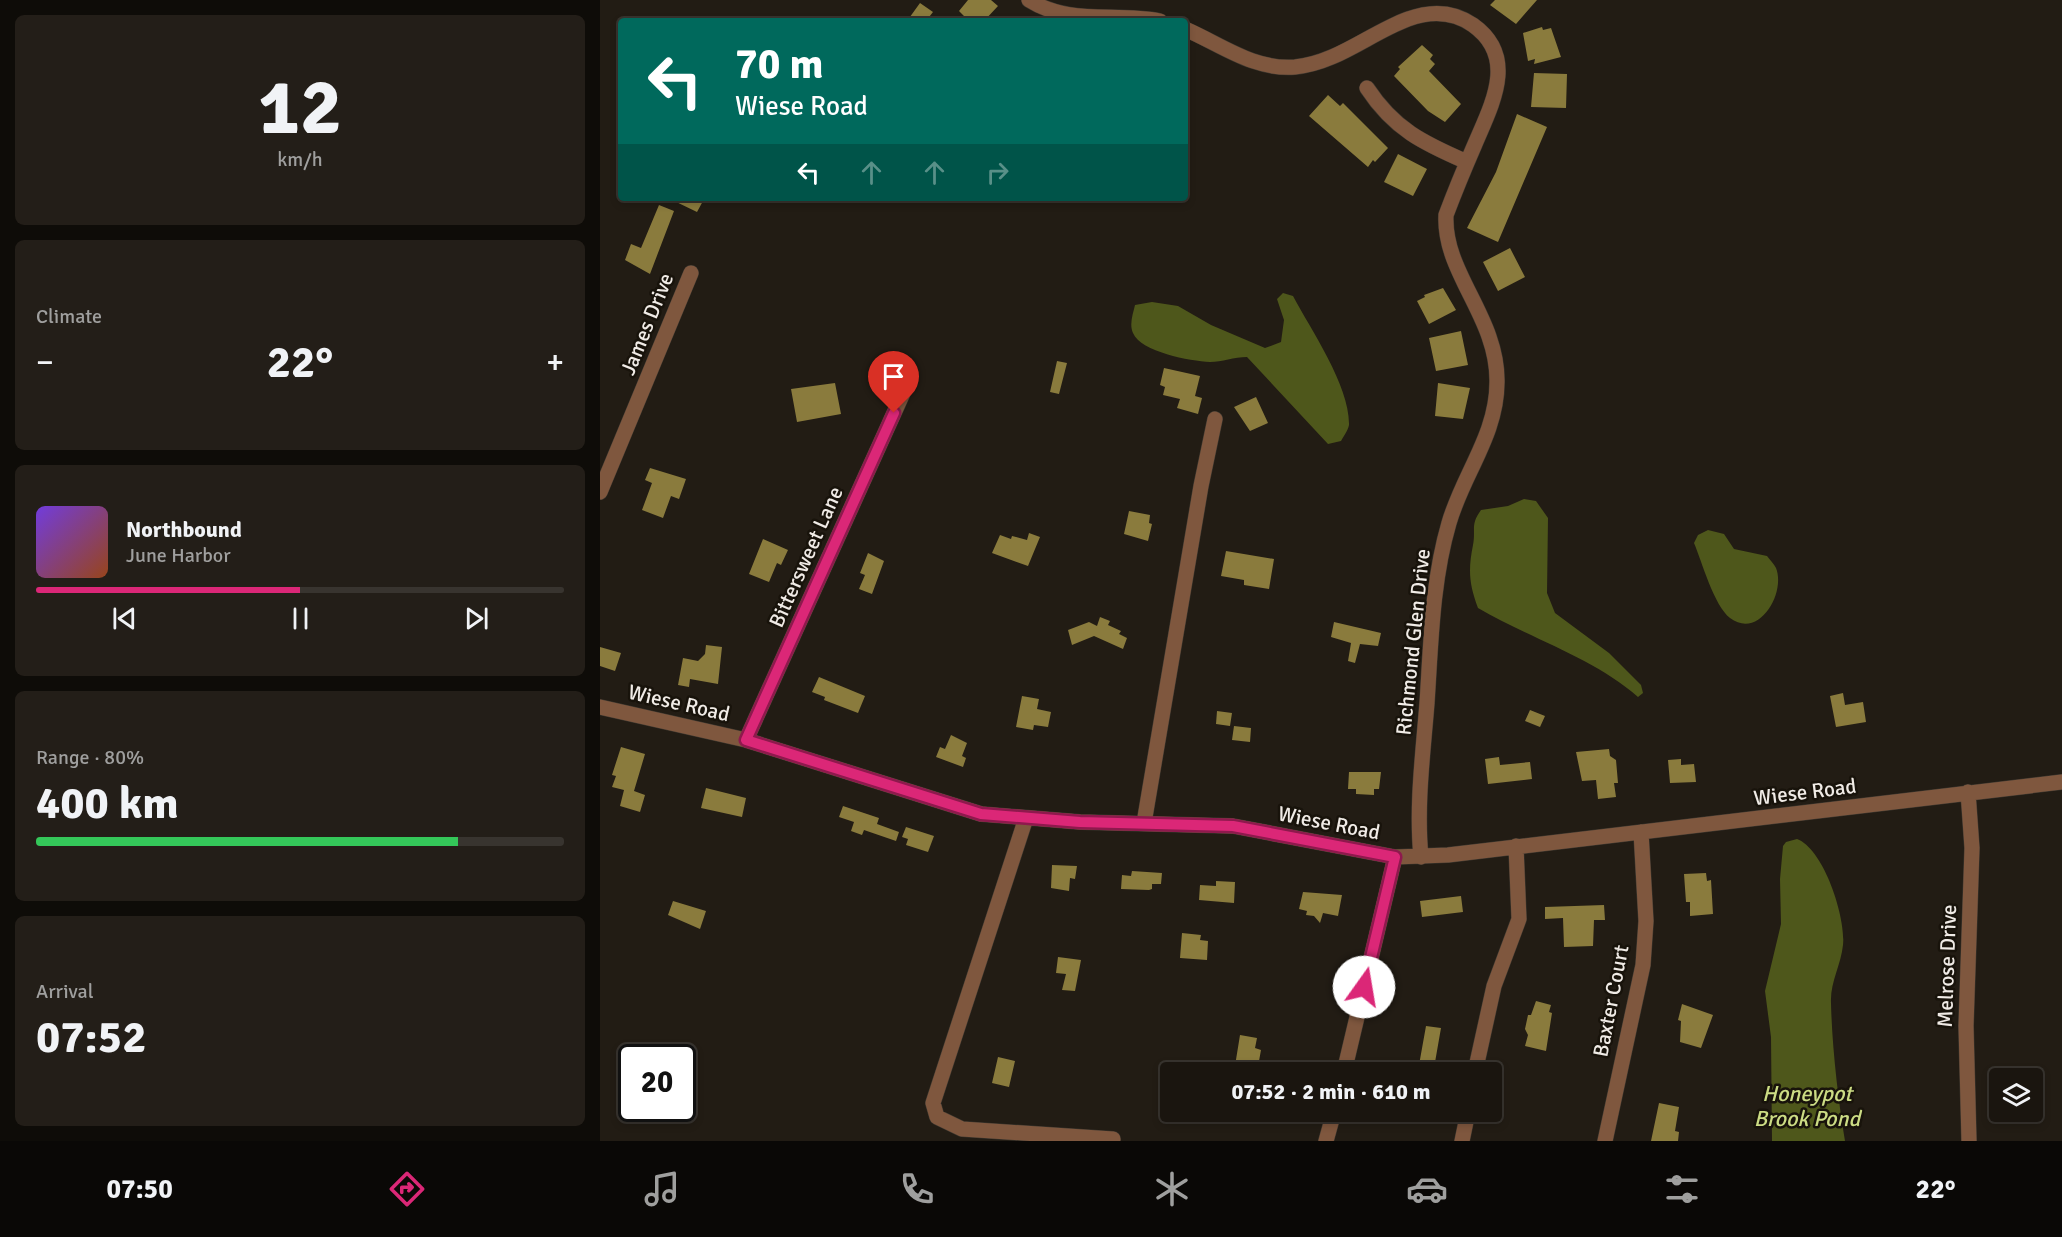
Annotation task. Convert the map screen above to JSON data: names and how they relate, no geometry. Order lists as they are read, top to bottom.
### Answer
{
  "streets": {
    "street": [
      "James Drive",
      "Bittersweet Lane",
      "Richmond Glen Drive",
      "Wiese Road",
      "Melrose Drive",
      "Baxter Court"
    ]
  },
  "crossings": [
    ["Bittersweet Lane", "Wiese Road"],
    ["Richmond Glen Drive", "Wiese Road"],
    ["Wiese Road", "Melrose Drive"],
    ["Wiese Road", "Baxter Court"]
  ],
  "water": ["Honeypot Brook Pond"],
  "page": {
    "tile": [
      ["12", "km/h"],
      "Climate",
      ["Range · 80%", "400 km"],
      ["Arrival", "07:52"]
    ],
    "turn": ["70 m", "Wiese Road"],
    "heat": ["−", "22°", "+"],
    "song": ["Northbound", "June Harbor"],
    "limit": "20",
    "trip": "07:52 · 2 min · 610 m",
    "tabs": ["07:50", "22°"]
  }
}
